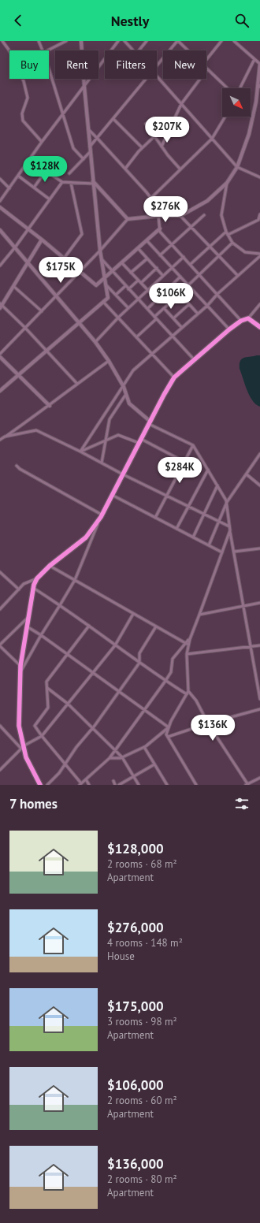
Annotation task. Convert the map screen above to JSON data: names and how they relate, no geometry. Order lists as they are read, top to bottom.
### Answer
{
  "north": "bottom right",
  "page": {
    "header": "Nestly",
    "chip": [
      "Buy",
      "Rent",
      "Filters",
      "New"
    ],
    "price": [
      "$207K",
      "$128K",
      "$276K",
      "$175K",
      "$106K",
      "$284K",
      "$136K"
    ],
    "heading": "7 homes",
    "list": [
      {
        "name": "$128,000",
        "note": "2 rooms · 68 m² · Apartment"
      },
      {
        "name": "$276,000",
        "note": "4 rooms · 148 m² · House"
      },
      {
        "name": "$175,000",
        "note": "3 rooms · 98 m² · Apartment"
      },
      {
        "name": "$106,000",
        "note": "2 rooms · 60 m² · Apartment"
      },
      {
        "name": "$136,000",
        "note": "2 rooms · 80 m² · Apartment"
      }
    ]
  }
}
